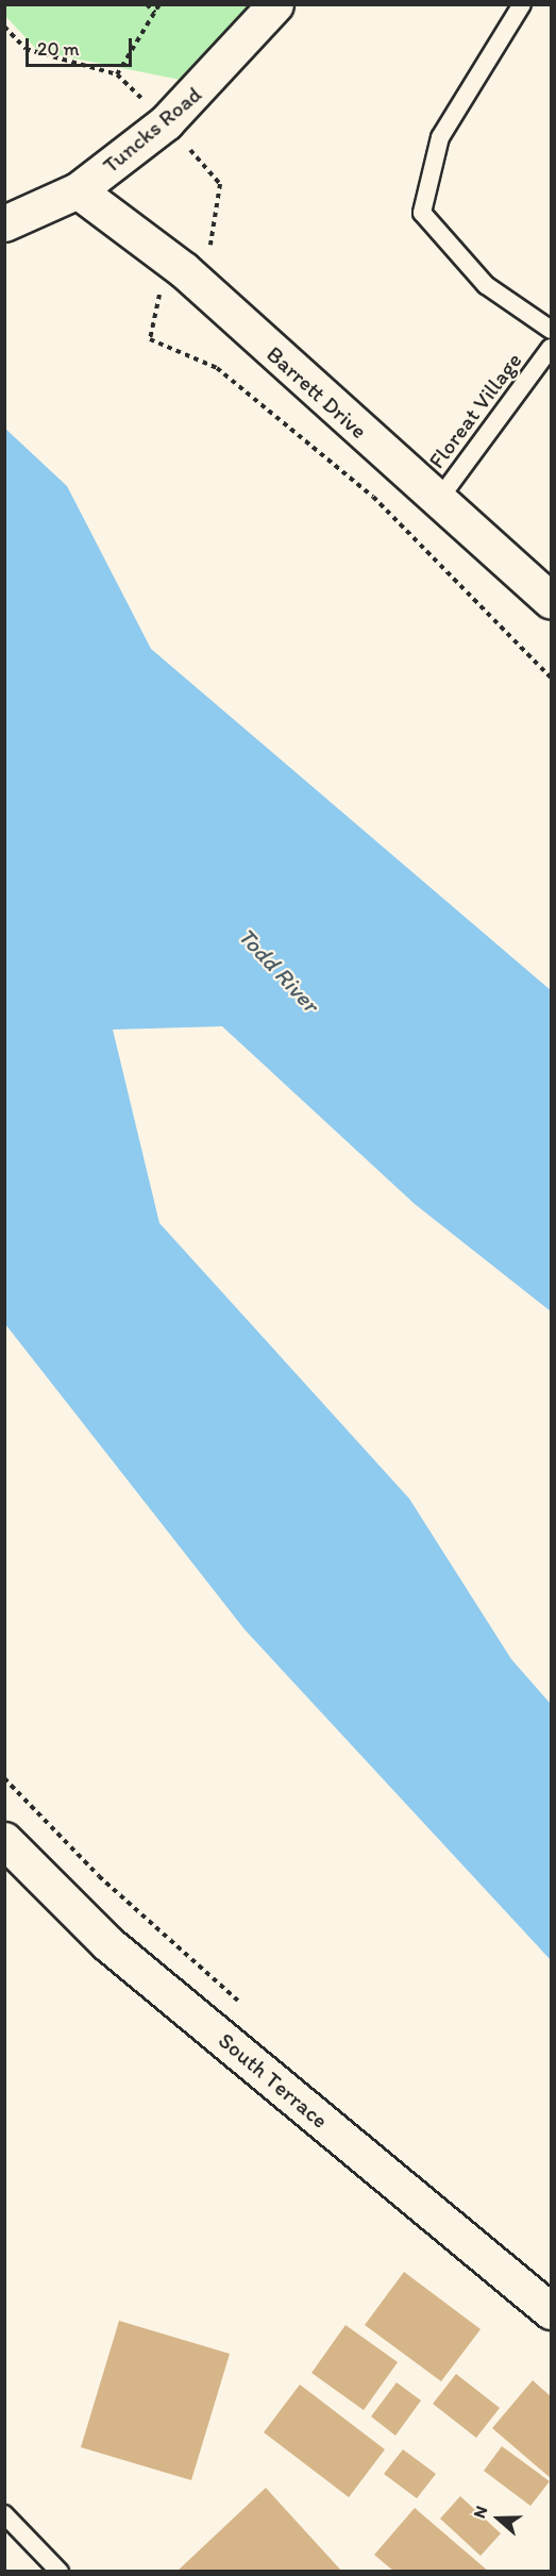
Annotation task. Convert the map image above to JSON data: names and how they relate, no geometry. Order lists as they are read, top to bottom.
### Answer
{
  "streets": {
    "street": ["Tuncks Road", "Barrett Drive", "South Terrace"],
    "lane": ["Floreat Village"]
  },
  "crossings": [
    ["Tuncks Road", "Barrett Drive"],
    ["Barrett Drive", "Floreat Village"]
  ],
  "water": ["Todd River"],
  "scale_bar": "20 m",
  "north": "left"
}
